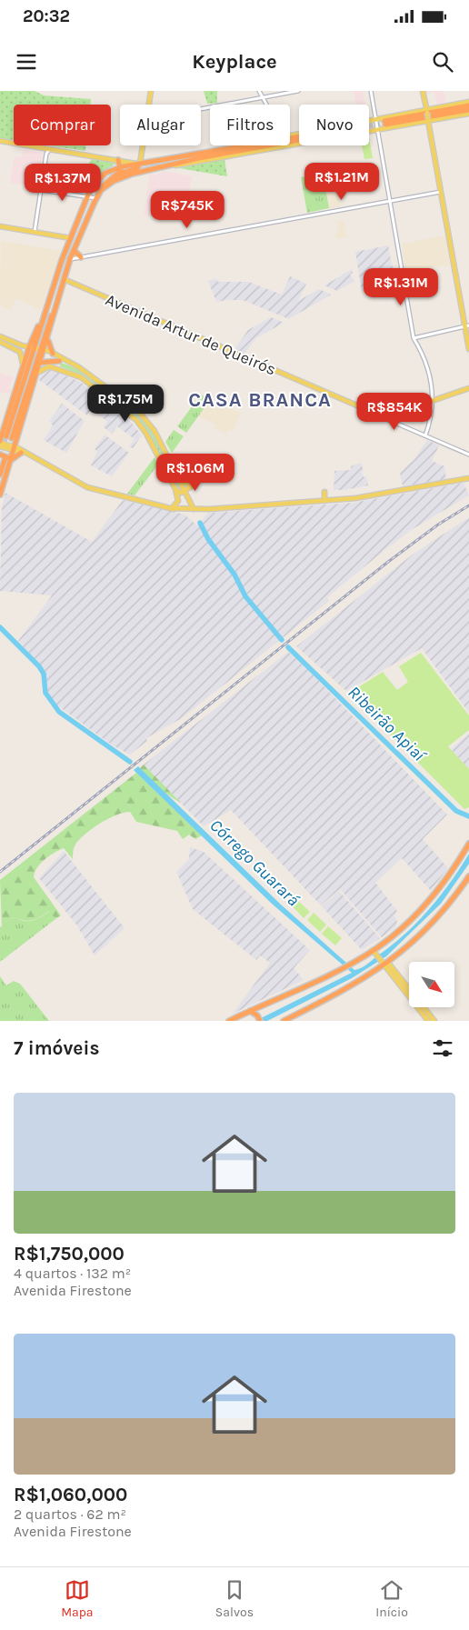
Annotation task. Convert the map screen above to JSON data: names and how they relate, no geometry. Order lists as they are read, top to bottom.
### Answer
{
  "streets": {
    "main road": ["Avenida Artur de Queirós"]
  },
  "districts": ["CASA BRANCA"],
  "water": ["Ribeirão Apiaí", "Córrego Guarará"],
  "north": "bottom right",
  "page": {
    "status": "20:32",
    "header": "Keyplace",
    "chip": [
      "Comprar",
      "Alugar",
      "Filtros",
      "Novo"
    ],
    "price": [
      "R$1.21M",
      "R$1.37M",
      "R$745K",
      "R$1.31M",
      "R$1.75M",
      "R$854K",
      "R$1.06M"
    ],
    "heading": "7 imóveis",
    "list": [
      {
        "name": "R$1,750,000",
        "note": "4 quartos · 132 m² · Avenida Firestone"
      },
      {
        "name": "R$1,060,000",
        "note": "2 quartos · 62 m² · Avenida Firestone"
      }
    ],
    "tabs": ["Mapa", "Salvos", "Início"]
  }
}
